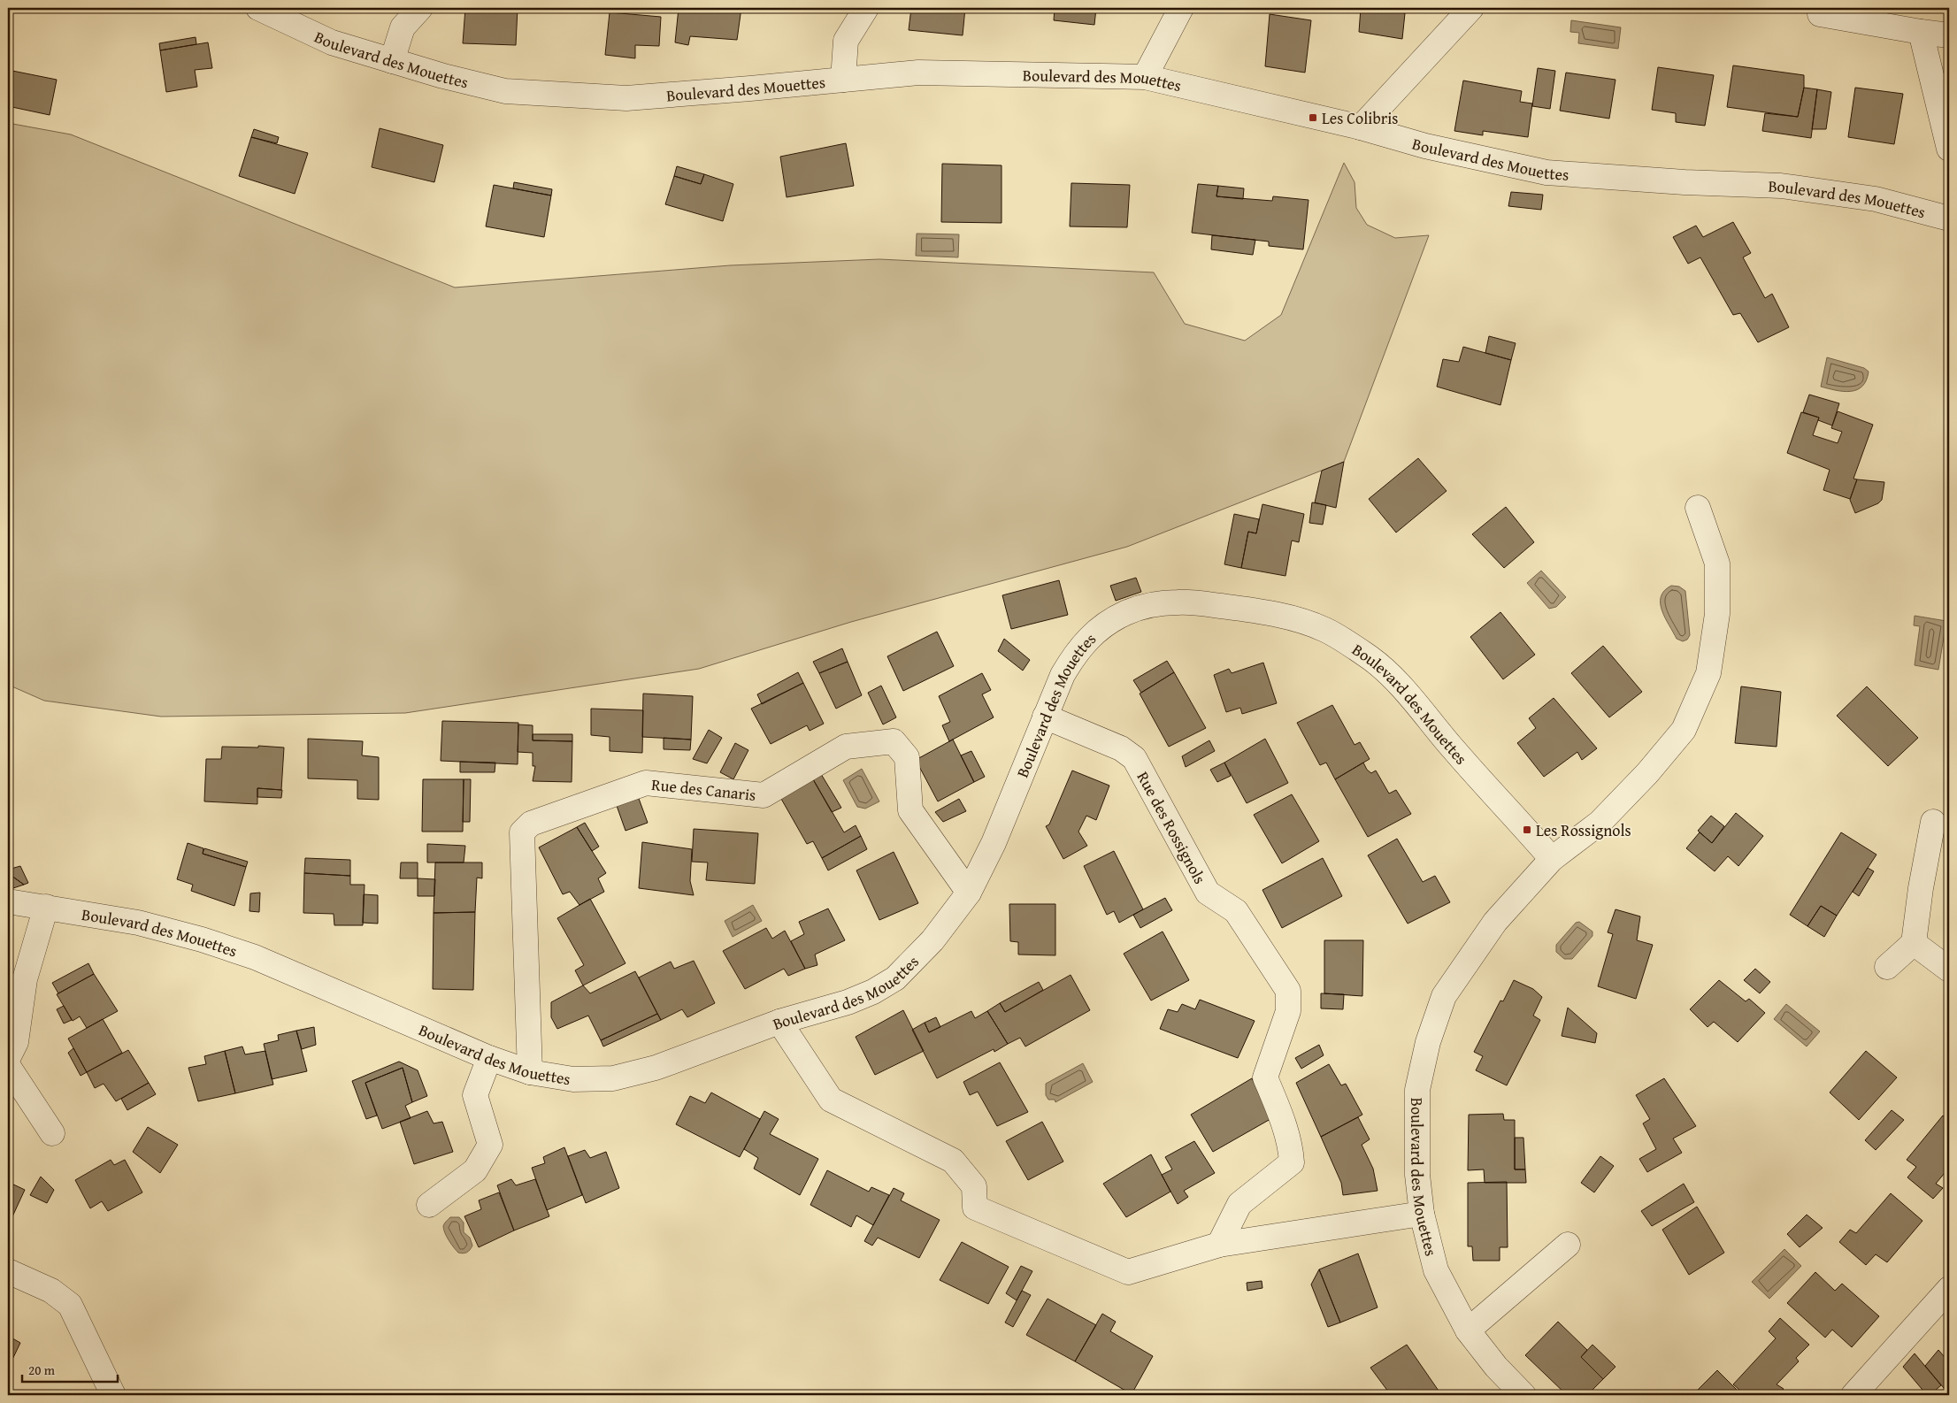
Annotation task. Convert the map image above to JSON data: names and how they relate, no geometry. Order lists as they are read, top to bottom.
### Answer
{
  "streets": {
    "street": ["Boulevard des Mouettes", "Rue des Canaris", "Rue des Rossignols"]
  },
  "crossings": [
    ["Boulevard des Mouettes", "Rue des Canaris"],
    ["Boulevard des Mouettes", "Rue des Rossignols"]
  ],
  "places": {
    "transit": ["Les Colibris", "Les Rossignols"]
  },
  "scale_bar": "20 m"
}
